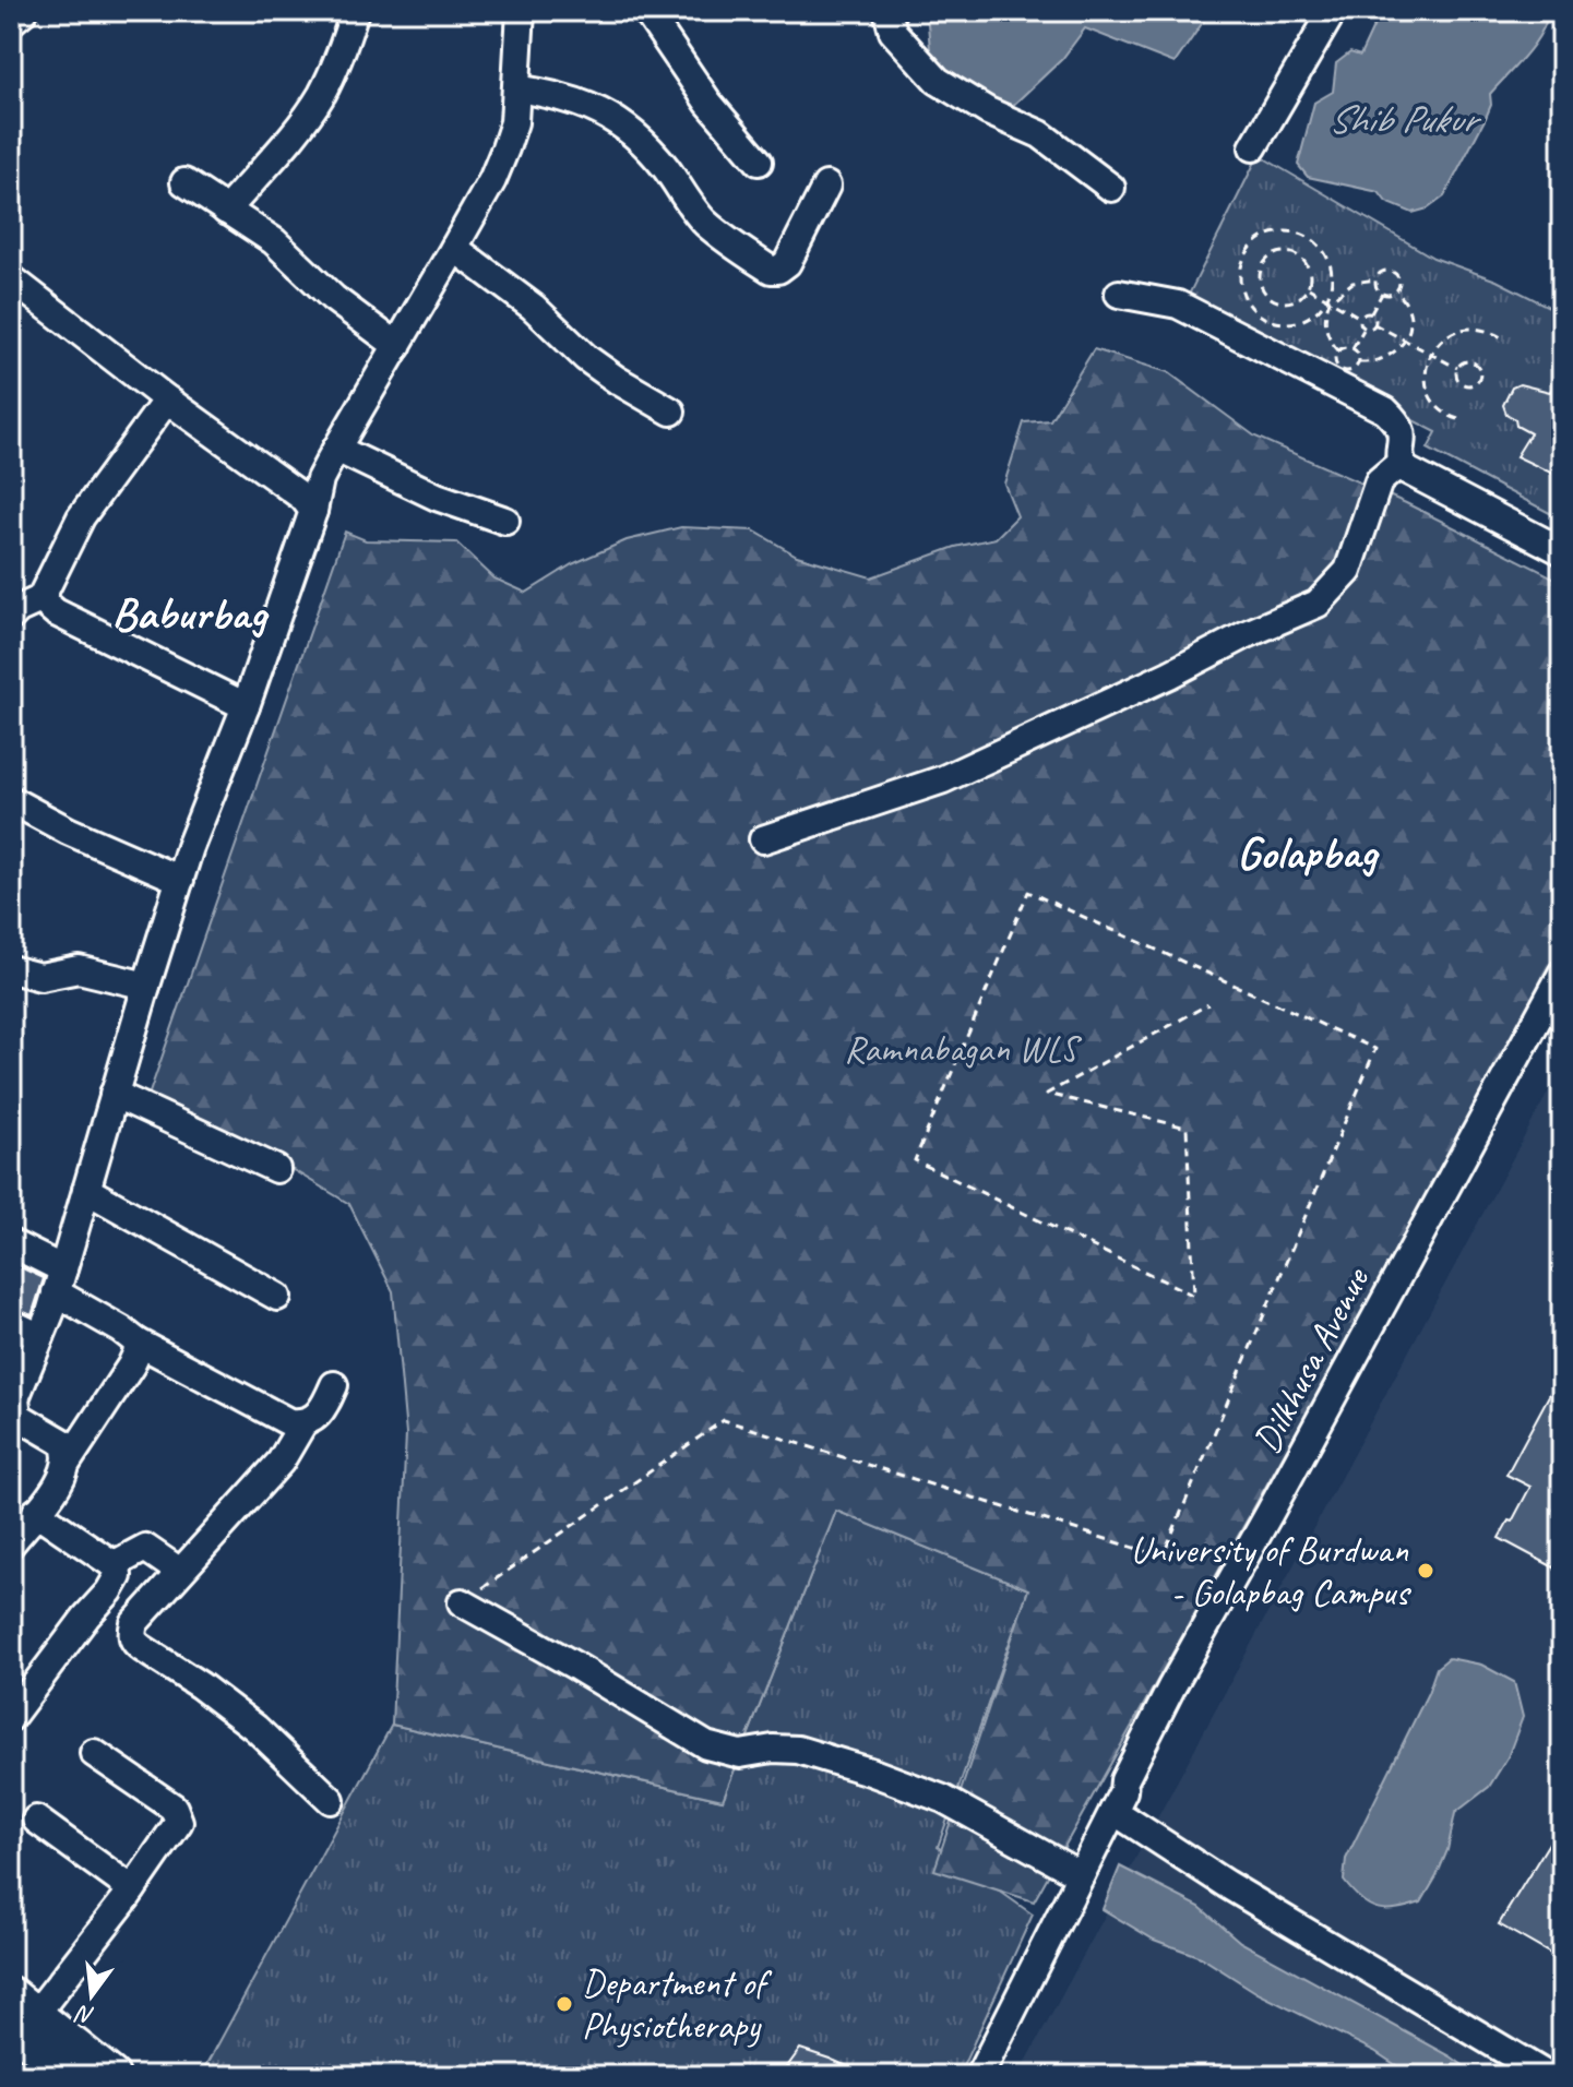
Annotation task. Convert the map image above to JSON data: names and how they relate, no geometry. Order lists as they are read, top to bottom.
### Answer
{
  "streets": {
    "street": ["Dilkhusa Avenue"]
  },
  "districts": ["Baburbag", "Golapbag"],
  "water": ["Shib Pukur"],
  "parks": ["Ramnabagan WLS"],
  "places": ["University of Burdwan - Golapbag Campus", "Department of Physiotherapy"],
  "north": "bottom"
}
